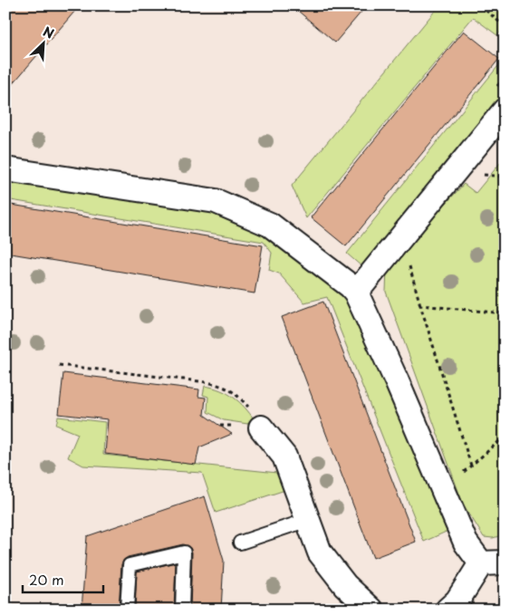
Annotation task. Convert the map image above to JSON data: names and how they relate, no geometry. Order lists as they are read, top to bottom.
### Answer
{
  "scale_bar": "20 m",
  "north": "top right"
}
